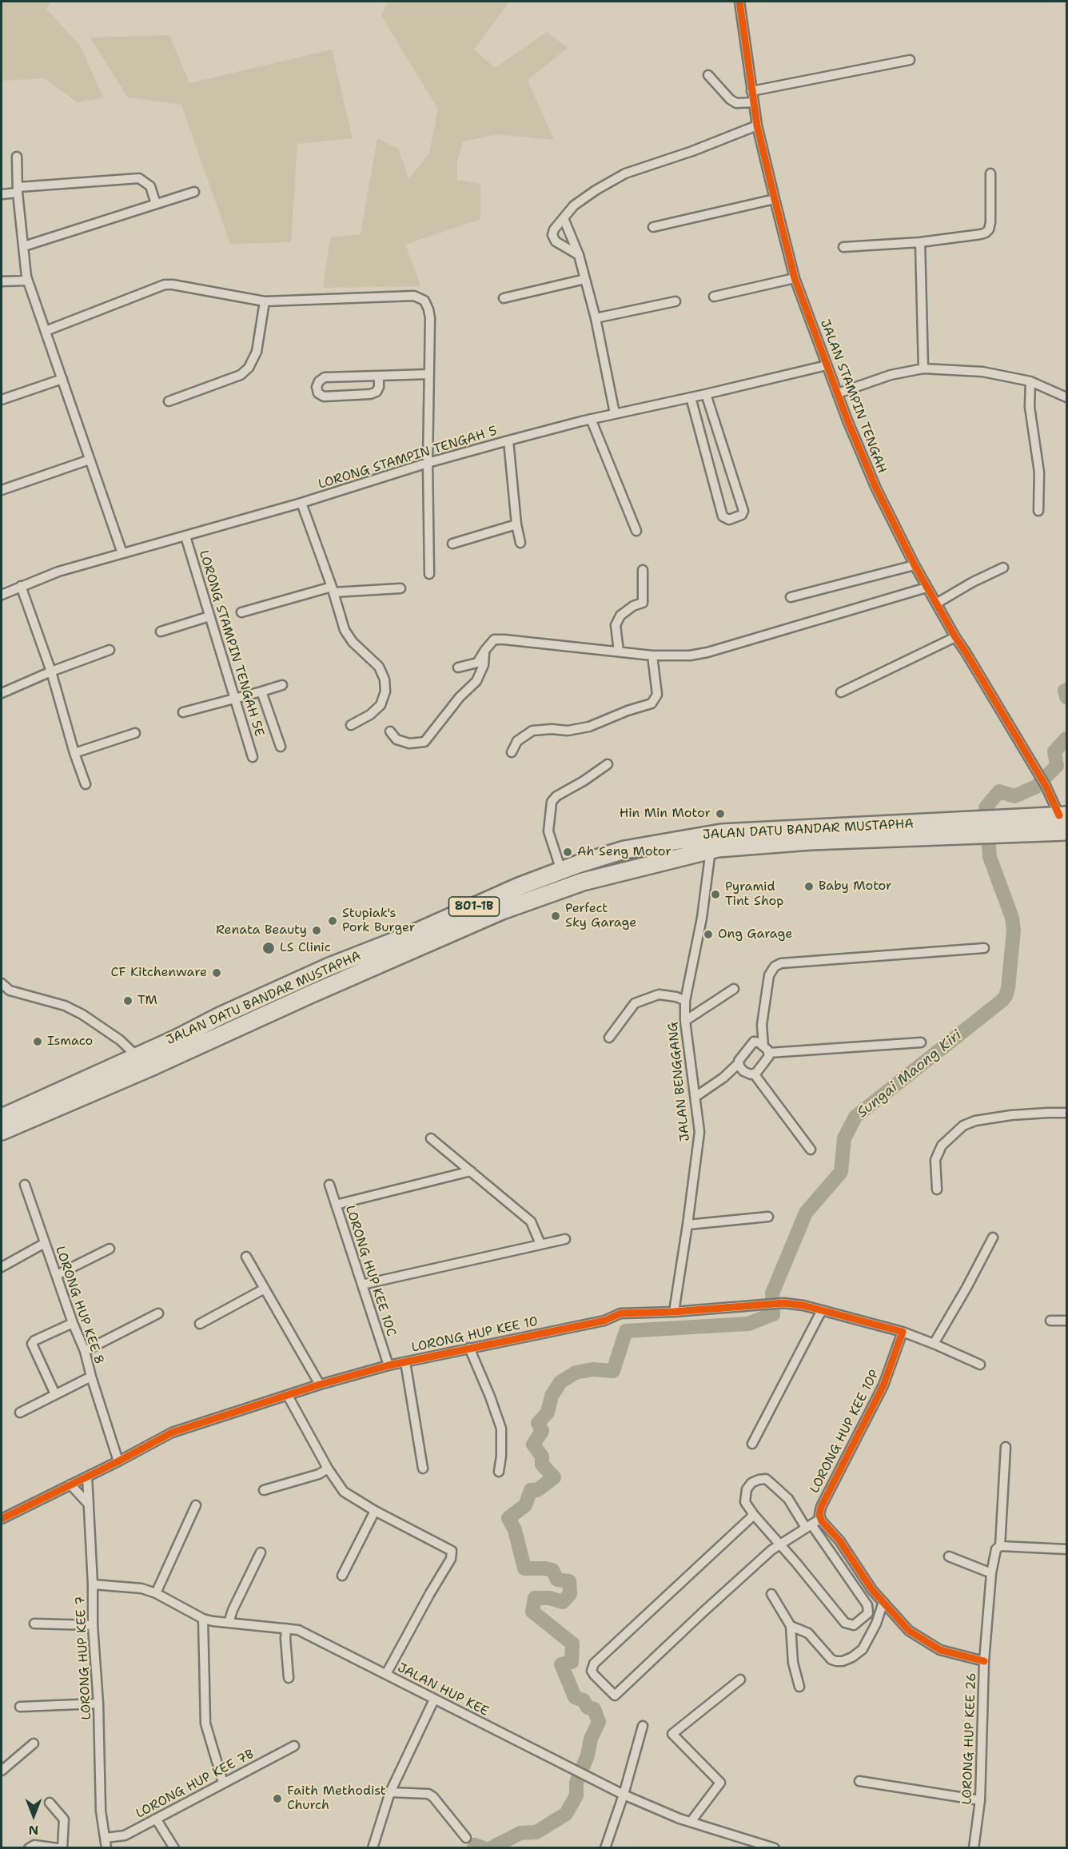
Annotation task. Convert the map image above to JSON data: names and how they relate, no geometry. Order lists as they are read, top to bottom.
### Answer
{
  "streets": {
    "highway": ["JALAN DATU BANDAR MUSTAPHA", "801-1B"],
    "street": [
      "JALAN STAMPIN TENGAH",
      "LORONG STAMPIN TENGAH 5",
      "LORONG STAMPIN TENGAH 5E",
      "JALAN BENGGANG",
      "LORONG HUP KEE 10C",
      "LORONG HUP KEE 8",
      "LORONG HUP KEE 10",
      "LORONG HUP KEE 10P",
      "LORONG HUP KEE 7",
      "JALAN HUP KEE",
      "LORONG HUP KEE 26",
      "LORONG HUP KEE 7B"
    ]
  },
  "crossings": [
    ["JALAN STAMPIN TENGAH", "LORONG STAMPIN TENGAH 5"],
    ["JALAN STAMPIN TENGAH", "JALAN DATU BANDAR MUSTAPHA"],
    ["LORONG STAMPIN TENGAH 5", "LORONG STAMPIN TENGAH 5E"],
    ["JALAN DATU BANDAR MUSTAPHA", "JALAN BENGGANG"],
    ["JALAN BENGGANG", "LORONG HUP KEE 10"],
    ["LORONG HUP KEE 10C", "LORONG HUP KEE 10"],
    ["LORONG HUP KEE 8", "LORONG HUP KEE 10"],
    ["LORONG HUP KEE 10", "LORONG HUP KEE 10P"],
    ["LORONG HUP KEE 10", "LORONG HUP KEE 7"],
    ["LORONG HUP KEE 7", "JALAN HUP KEE"],
    ["LORONG HUP KEE 7", "LORONG HUP KEE 7B"]
  ],
  "water": ["Sungai Maong Kiri"],
  "places": [
    "Hin Min Motor",
    "Ah Seng Motor",
    "Baby Motor",
    "Pyramid Tint Shop",
    "Perfect Sky Garage",
    "Stupiak's Pork Burger",
    "Renata Beauty",
    "Ong Garage",
    "LS Clinic",
    "CF Kitchenware",
    "TM",
    "Ismaco",
    "Faith Methodist Church"
  ],
  "north": "bottom"
}
